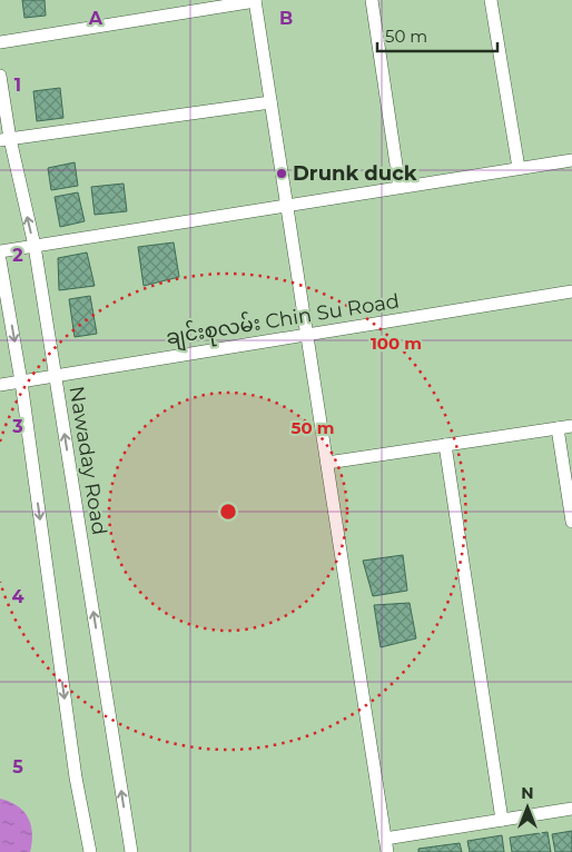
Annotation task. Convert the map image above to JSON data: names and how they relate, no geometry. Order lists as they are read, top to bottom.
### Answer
{
  "streets": {
    "street": ["ချင်းစုလမ်း Chin Su Road", "Nawaday Road"]
  },
  "crossings": [
    ["ချင်းစုလမ်း Chin Su Road", "Nawaday Road"]
  ],
  "places": ["Drunk duck"],
  "scale_bar": "50 m",
  "north": "top",
  "grid": {
    "columns": ["A", "B"],
    "rows": [
      "1",
      "2",
      "3",
      "4",
      "5"
    ]
  },
  "rings": ["100 m", "50 m"]
}
